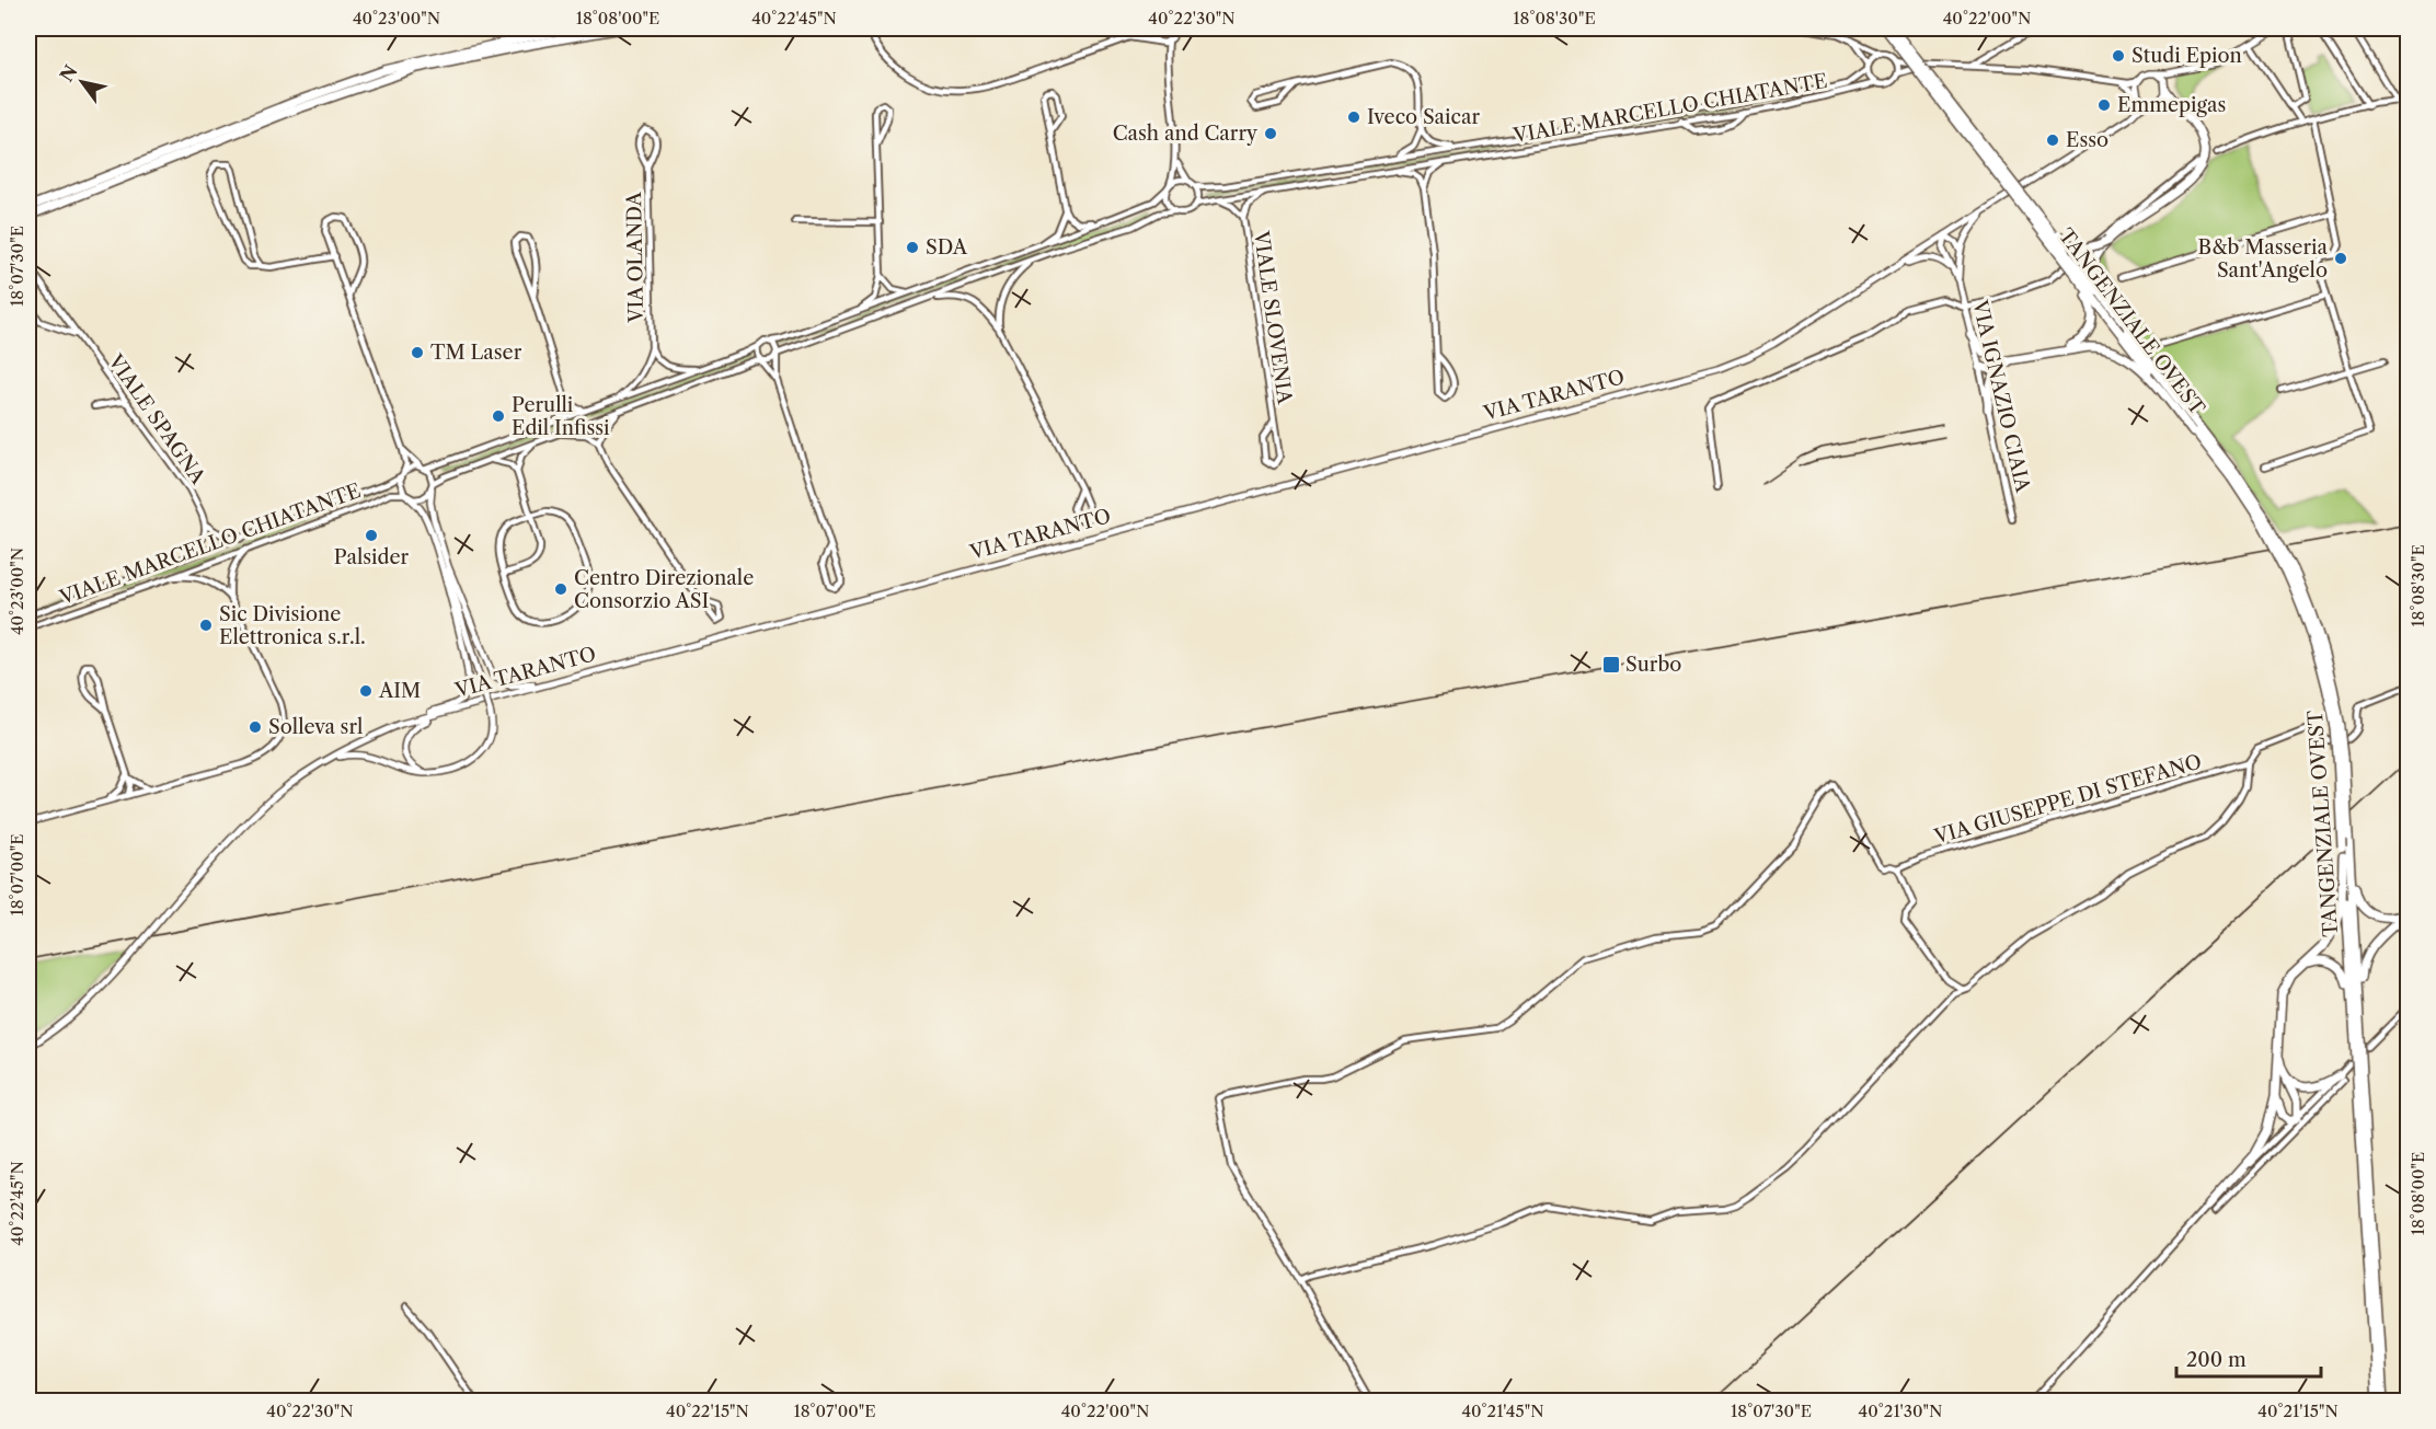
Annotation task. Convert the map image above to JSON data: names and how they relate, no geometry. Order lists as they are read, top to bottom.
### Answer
{
  "streets": {
    "highway": ["TANGENZIALE OVEST"],
    "main road": ["VIA TARANTO", "VIA IGNAZIO CIAIA"],
    "street": [
      "VIALE MARCELLO CHIATANTE",
      "VIA OLANDA",
      "VIALE SLOVENIA",
      "VIALE SPAGNA",
      "VIA GIUSEPPE DI STEFANO"
    ]
  },
  "crossings": [
    ["VIALE MARCELLO CHIATANTE", "VIA OLANDA"],
    ["VIALE MARCELLO CHIATANTE", "VIALE SLOVENIA"],
    ["VIA TARANTO", "VIA IGNAZIO CIAIA"]
  ],
  "places": {
    "other": [
      "Studi Epion",
      "Emmepigas",
      "Iveco Saicar",
      "Cash and Carry",
      "Esso",
      "SDA",
      "B&b Masseria Sant'Angelo",
      "TM Laser",
      "Perulli Edil Infissi",
      "Palsider",
      "Centro Direzionale Consorzio ASI",
      "Sic Divisione Elettronica s.r.l.",
      "AIM",
      "Solleva srl"
    ],
    "transit": ["Surbo"]
  },
  "scale_bar": "200 m",
  "north": "top left",
  "coordinates": [
    "40°23'00\"N",
    "18°08'00\"E",
    "40°22'45\"N",
    "40°22'30\"N",
    "18°08'30\"E",
    "40°22'00\"N",
    "18°07'30\"E",
    "18°07'00\"E",
    "40°22'15\"N",
    "40°21'45\"N",
    "40°21'30\"N",
    "40°21'15\"N"
  ]
}
